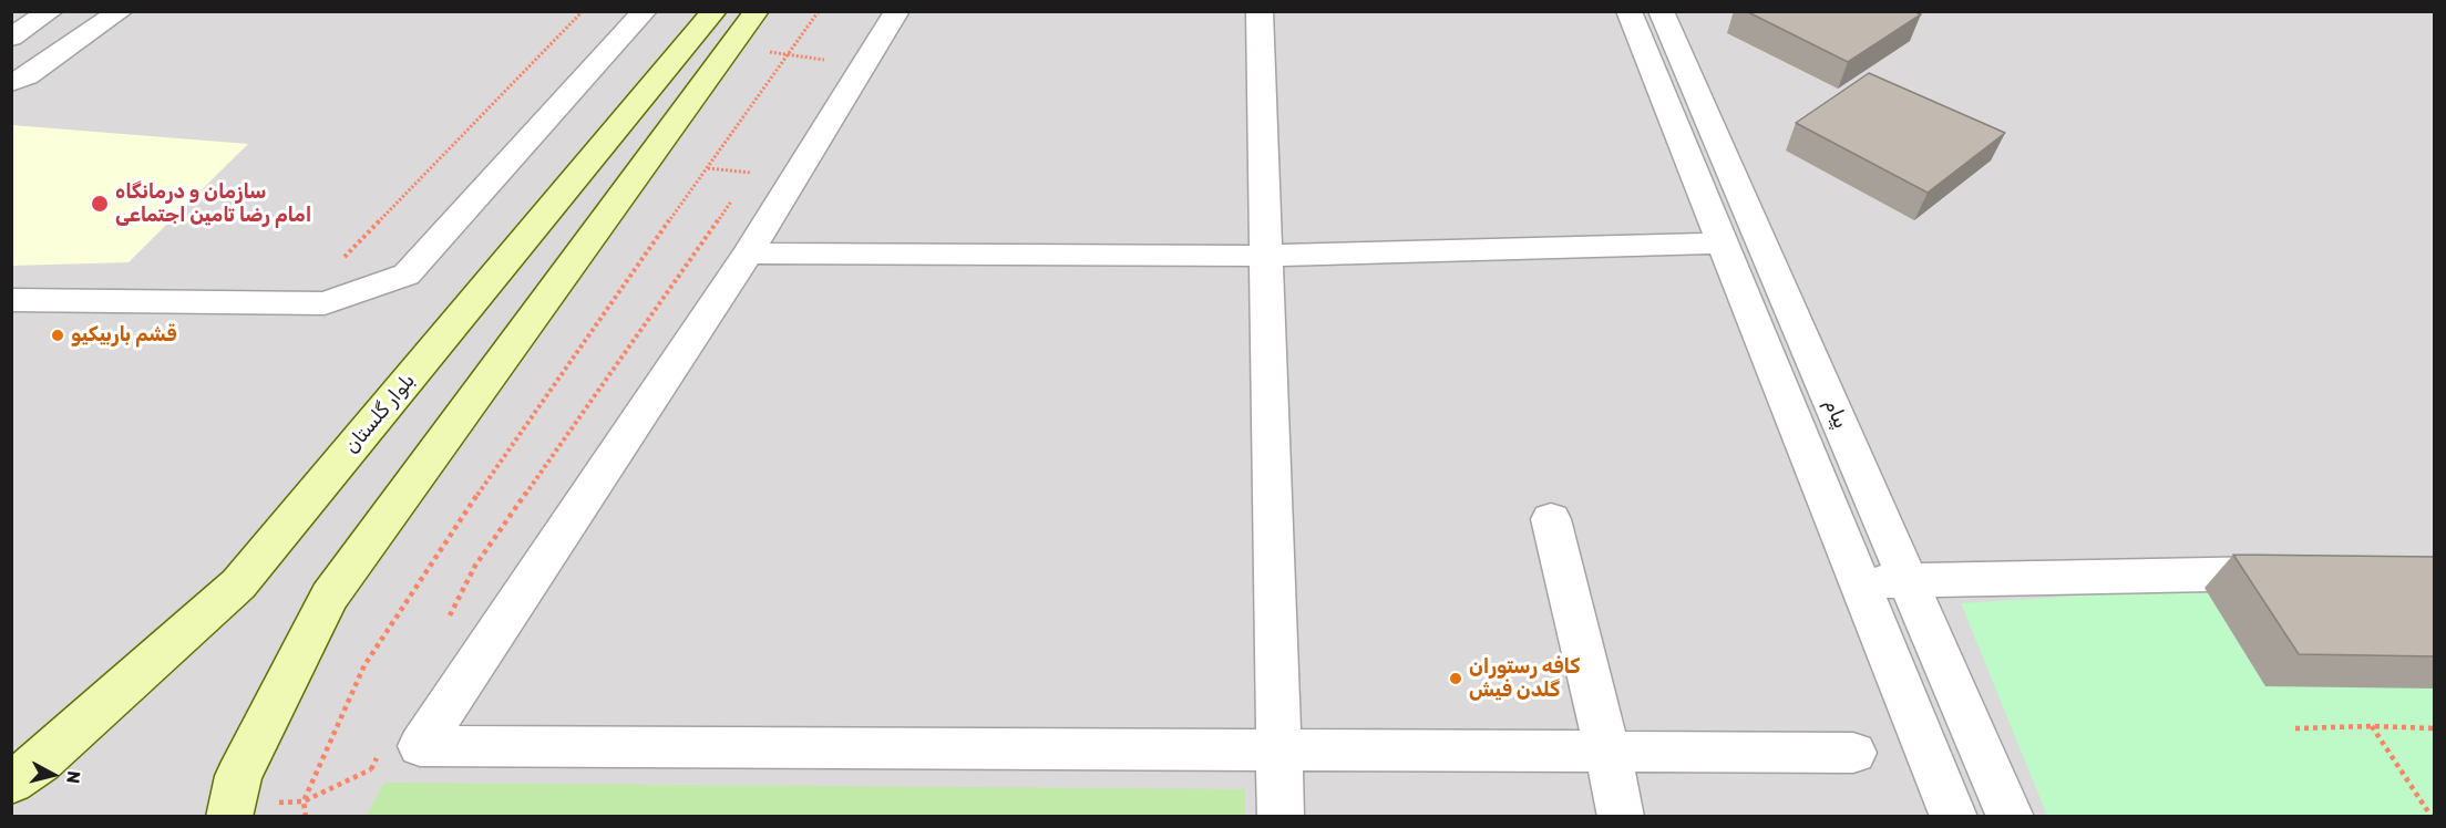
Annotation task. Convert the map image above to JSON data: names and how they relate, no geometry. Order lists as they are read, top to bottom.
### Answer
{
  "streets": {
    "main road": ["بلوار گلستان"],
    "street": ["پیام"]
  },
  "places": ["سازمان و درمانگاه امام رضا تامین اجتماعی", "قشم باربیکیو", "کافه رستوران گلدن فیش"],
  "north": "right"
}
